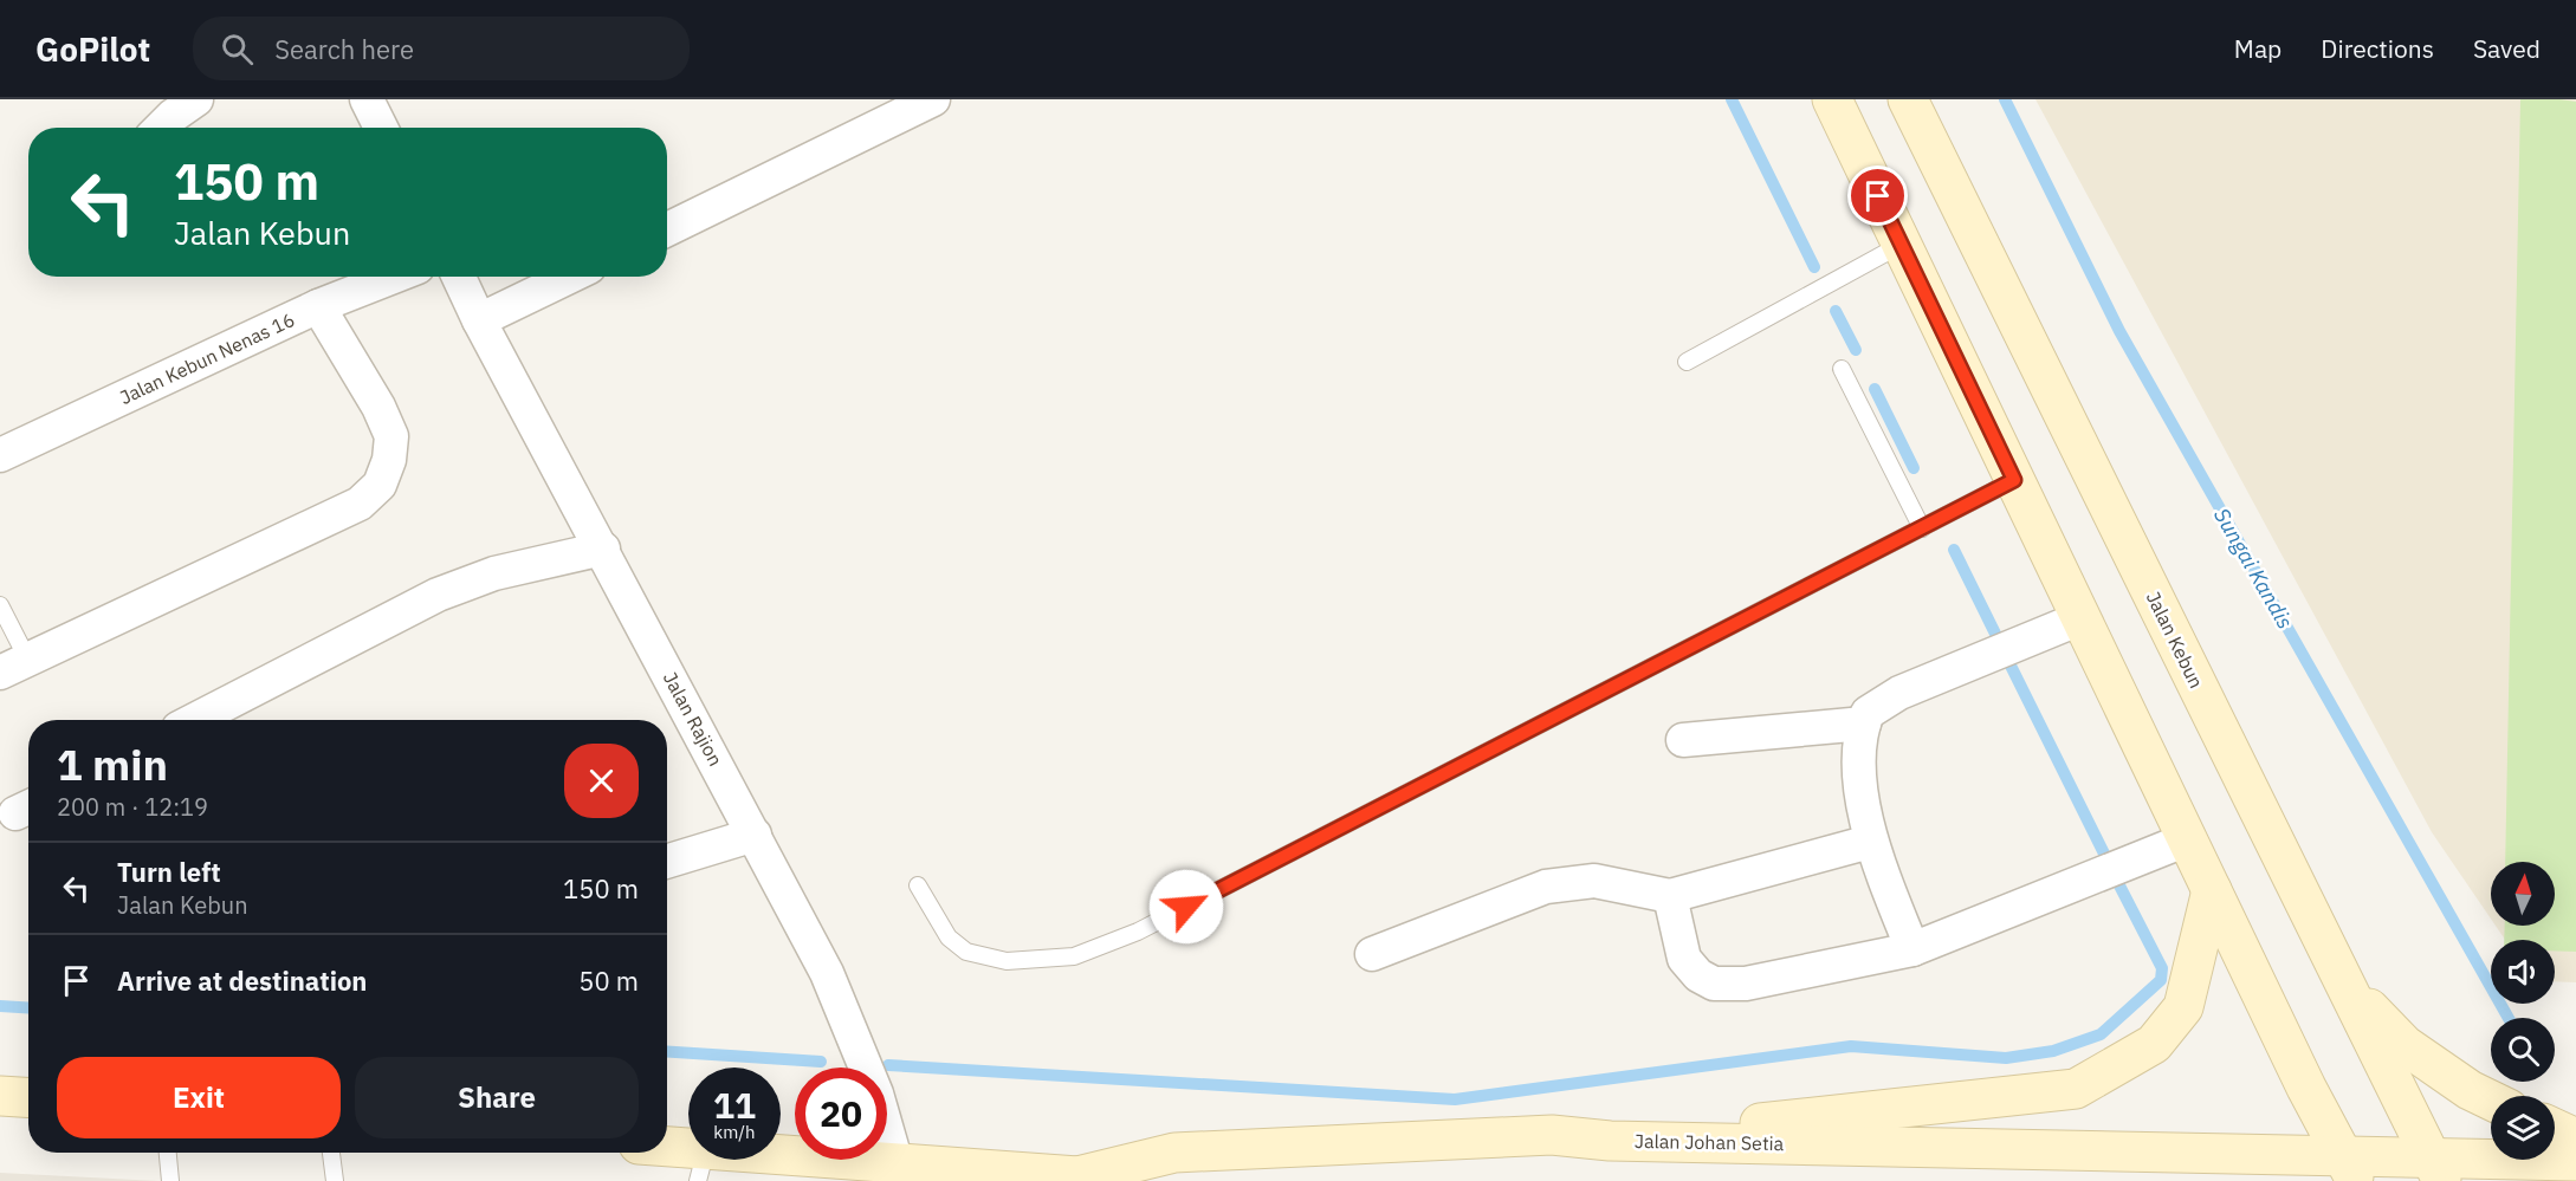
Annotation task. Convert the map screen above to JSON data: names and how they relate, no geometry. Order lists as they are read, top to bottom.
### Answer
{
  "streets": {
    "main road": ["Jalan Kebun", "Jalan Johan Setia"],
    "street": ["Jalan Kebun Nenas 16", "Jalan Rajion"]
  },
  "crossings": [
    ["Jalan Kebun", "Jalan Johan Setia"],
    ["Jalan Rajion", "Jalan Johan Setia"]
  ],
  "water": ["Sungai Kandis"],
  "north": "top",
  "page": {
    "header": "GoPilot",
    "search": "Search here",
    "nav": ["Map", "Directions", "Saved"],
    "turn": ["150 m", "Jalan Kebun"],
    "heading": ["1 min", "200 m · 12:19"],
    "list": [
      {
        "name": "Turn left",
        "note": "Jalan Kebun",
        "value": "150 m"
      },
      {
        "name": "Arrive at destination",
        "value": "50 m"
      }
    ],
    "buttons": ["Exit", "Share"],
    "speed": "11 km/h",
    "limit": "20"
  }
}
